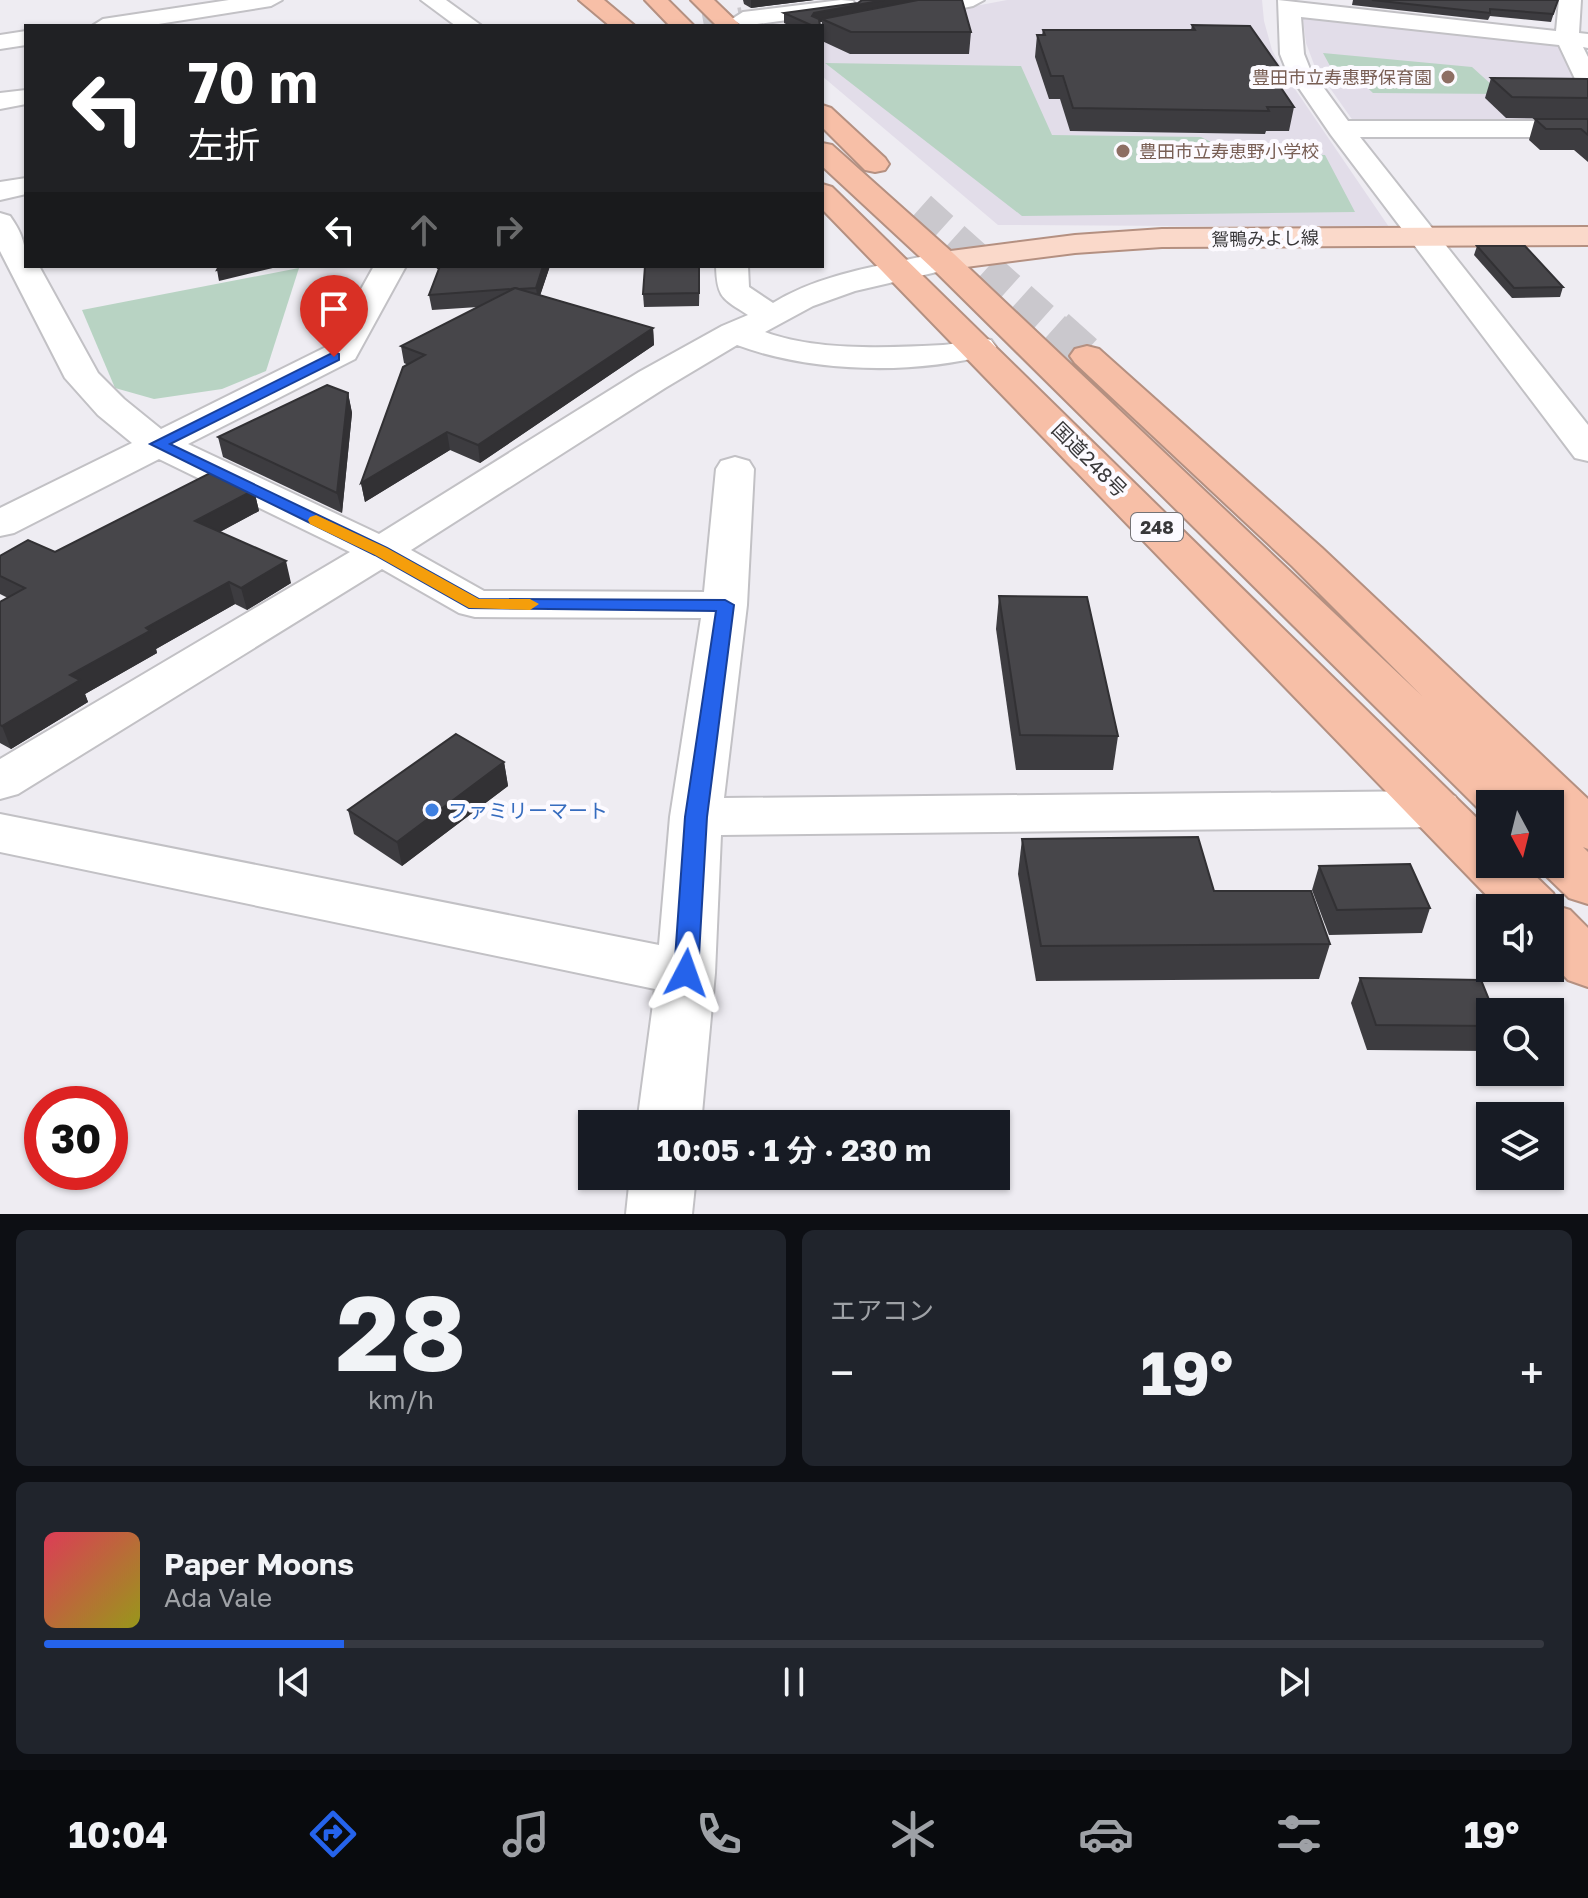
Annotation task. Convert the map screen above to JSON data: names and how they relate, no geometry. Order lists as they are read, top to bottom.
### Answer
{
  "streets": {
    "highway": ["国道248号", "248"],
    "main road": ["鴛鴨みよし線"]
  },
  "crossings": [
    ["鴛鴨みよし線", "国道248号"]
  ],
  "places": ["豊田市立寿惠野保育園", "豊田市立寿恵野小学校", "ファミリーマート"],
  "north": "bottom",
  "page": {
    "turn": ["70 m", "左折"],
    "limit": "30",
    "trip": "10:05 · 1 分 · 230 m",
    "tile": [
      ["28", "km/h"],
      "エアコン"
    ],
    "heat": ["−", "19°", "+"],
    "song": ["Paper Moons", "Ada Vale"],
    "tabs": ["10:04", "19°"]
  }
}
